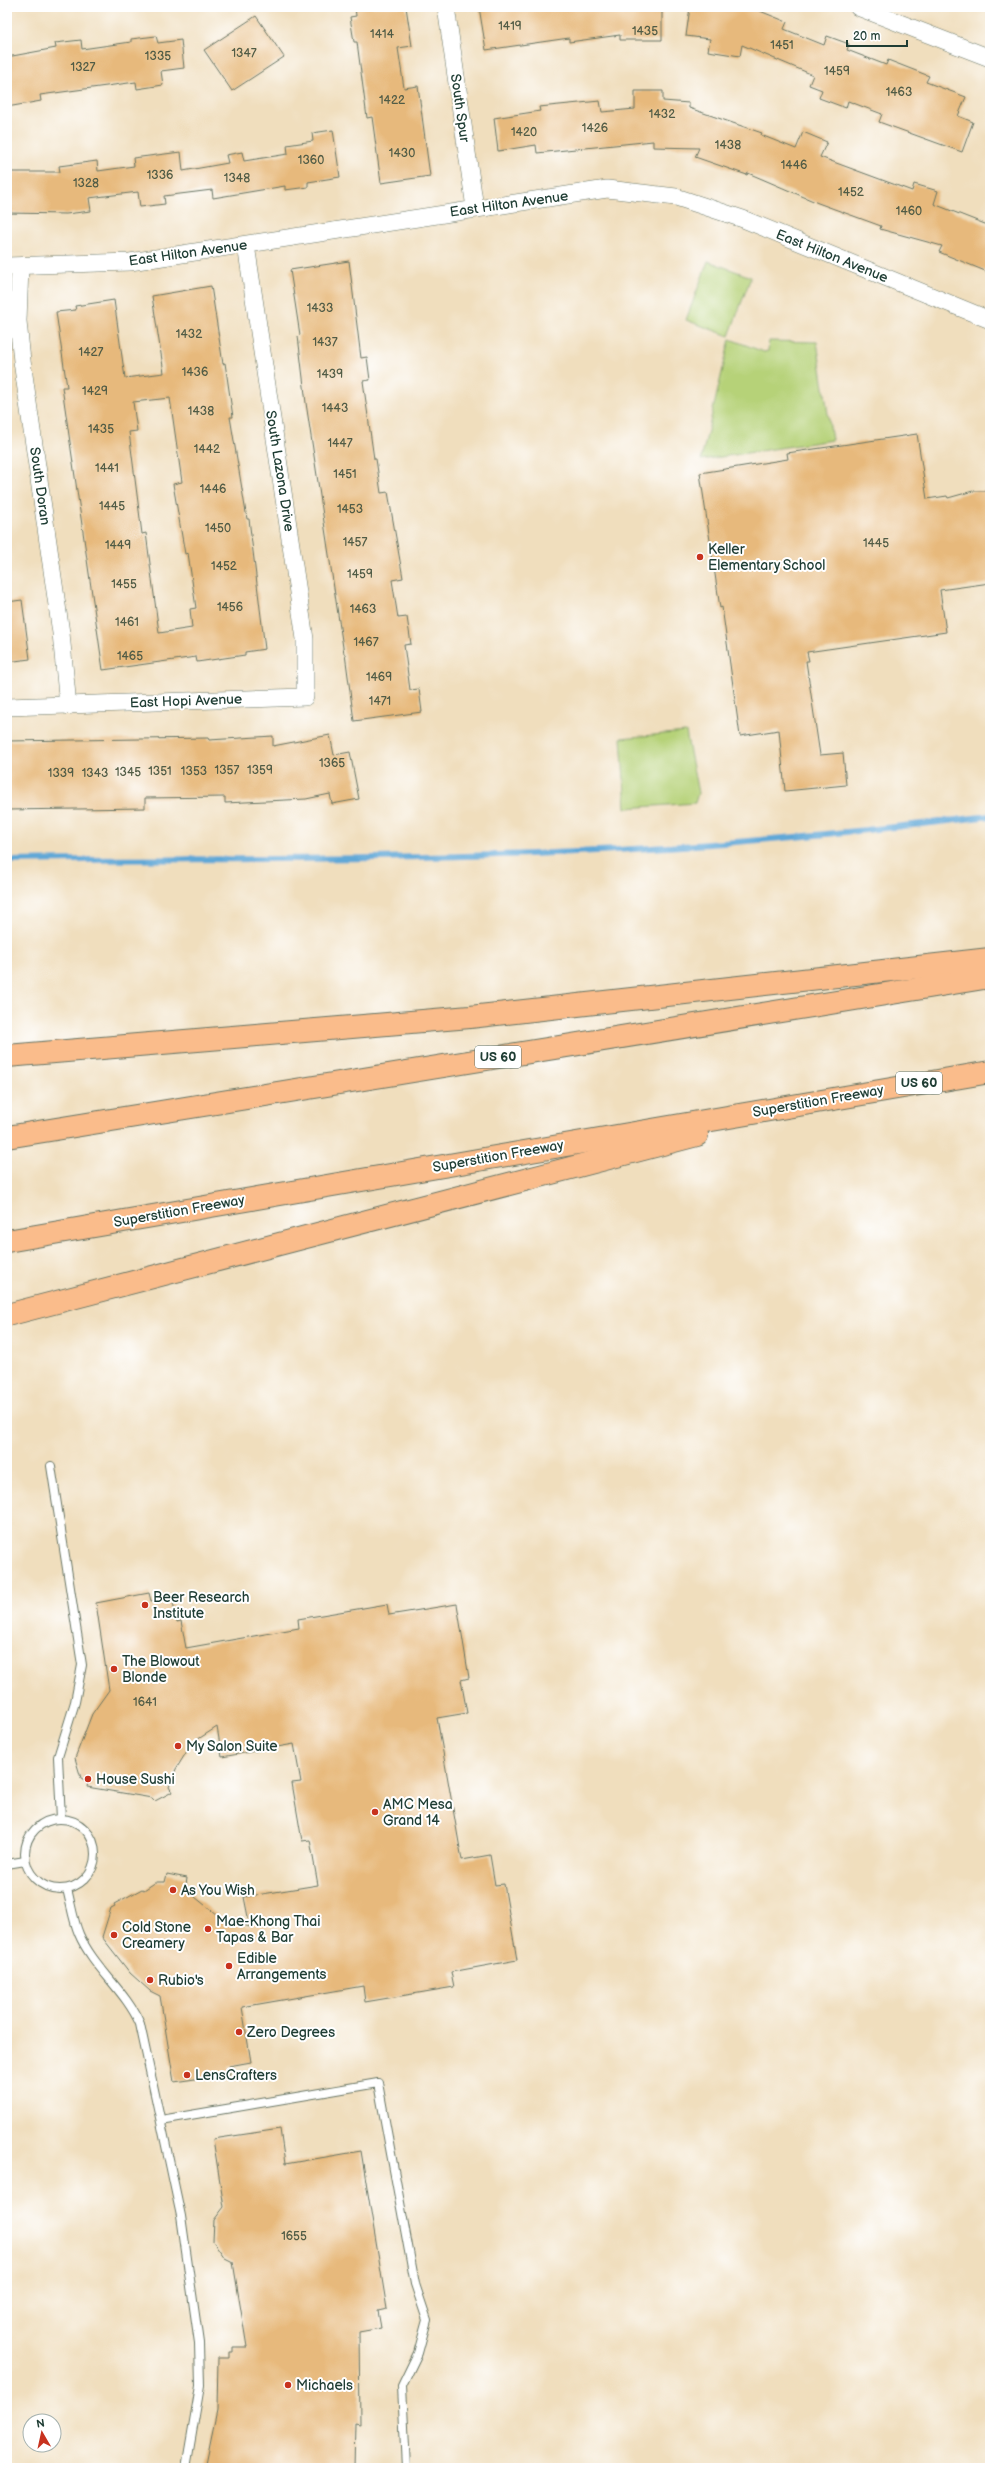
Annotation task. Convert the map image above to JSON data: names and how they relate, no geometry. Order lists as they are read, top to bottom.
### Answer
{
  "streets": {
    "highway": ["US 60", "Superstition Freeway"],
    "street": [
      "South Spur",
      "East Hilton Avenue",
      "South Lazona Drive",
      "South Doran",
      "East Hopi Avenue"
    ]
  },
  "crossings": [
    ["South Spur", "East Hilton Avenue"],
    ["East Hilton Avenue", "South Lazona Drive"],
    ["East Hilton Avenue", "South Doran"],
    ["South Lazona Drive", "East Hopi Avenue"],
    ["South Doran", "East Hopi Avenue"]
  ],
  "places": [
    "Keller Elementary School",
    "Beer Research Institute",
    "The Blowout Blonde",
    "My Salon Suite",
    "House Sushi",
    "AMC Mesa Grand 14",
    "As You Wish",
    "Mae-Khong Thai Tapas & Bar",
    "Cold Stone Creamery",
    "Edible Arrangements",
    "Rubio's",
    "Zero Degrees",
    "LensCrafters",
    "Michaels"
  ],
  "house_numbers": [
    "1419",
    "1435",
    "1414",
    "1451",
    "1347",
    "1335",
    "1327",
    "1459",
    "1463",
    "1422",
    "1432",
    "1426",
    "1420",
    "1438",
    "1430",
    "1360",
    "1446",
    "1336",
    "1348",
    "1328",
    "1452",
    "1460",
    "1433",
    "1432",
    "1437",
    "1427",
    "1436",
    "1439",
    "1429",
    "1443",
    "1438",
    "1435",
    "1447",
    "1442",
    "1441",
    "1451",
    "1446",
    "1445",
    "1453",
    "1450",
    "1457",
    "1445",
    "1449",
    "1452",
    "1459",
    "1455",
    "1456",
    "1463",
    "1461",
    "1467",
    "1465",
    "1469",
    "1471",
    "1365",
    "1357",
    "1359",
    "1351",
    "1353",
    "1345",
    "1339",
    "1343",
    "1641",
    "1655"
  ],
  "scale_bar": "20 m",
  "north": "top"
}
